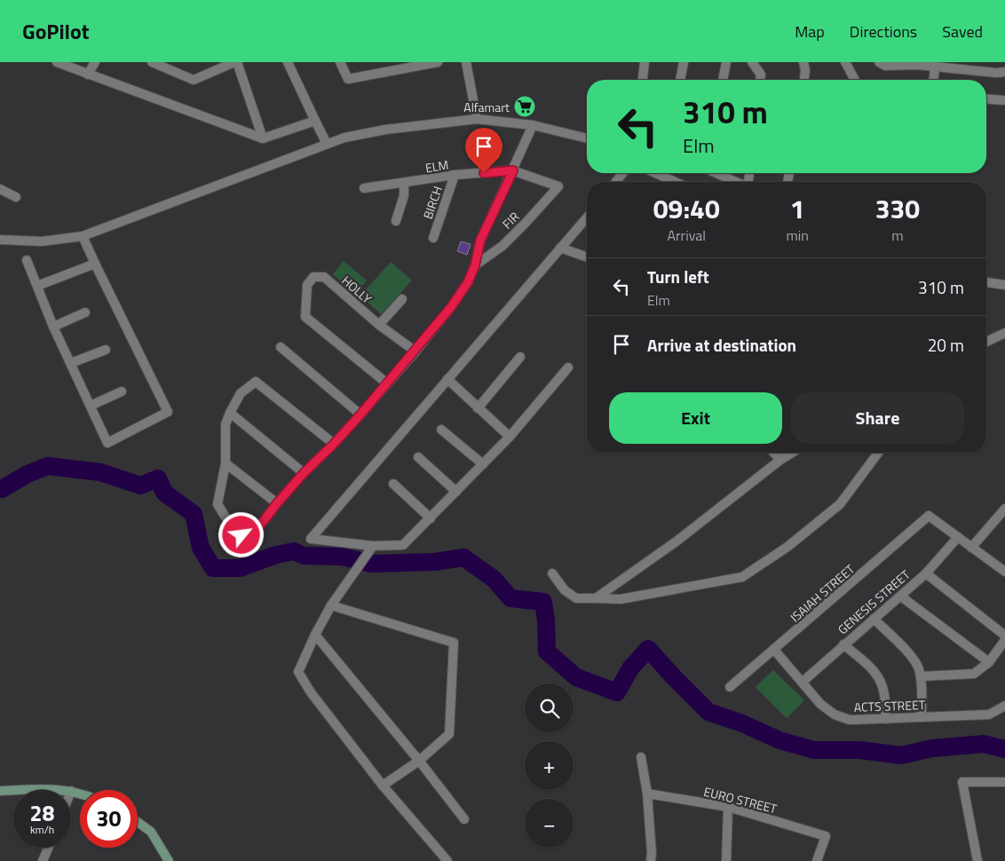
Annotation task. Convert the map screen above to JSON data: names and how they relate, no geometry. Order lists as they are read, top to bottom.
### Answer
{
  "streets": {
    "street": [
      "ELM",
      "BIRCH",
      "FIR",
      "HOLLY",
      "ISAIAH STREET",
      "GENESIS STREET",
      "ACTS STREET",
      "EURO STREET"
    ]
  },
  "crossings": [
    ["ELM", "BIRCH"],
    ["ELM", "FIR"],
    ["ISAIAH STREET", "GENESIS STREET"],
    ["ISAIAH STREET", "ACTS STREET"],
    ["GENESIS STREET", "ACTS STREET"]
  ],
  "places": {
    "supermarket": ["Alfamart"]
  },
  "page": {
    "header": "GoPilot",
    "nav": ["Map", "Directions", "Saved"],
    "turn": ["310 m", "Elm"],
    "eta": [
      "09:40",
      "Arrival",
      "1",
      "min",
      "330",
      "m"
    ],
    "list": [
      {
        "name": "Turn left",
        "note": "Elm",
        "value": "310 m"
      },
      {
        "name": "Arrive at destination",
        "value": "20 m"
      }
    ],
    "buttons": ["Exit", "Share"],
    "map_buttons": ["+", "−"],
    "speed": "28 km/h",
    "limit": "30"
  }
}
